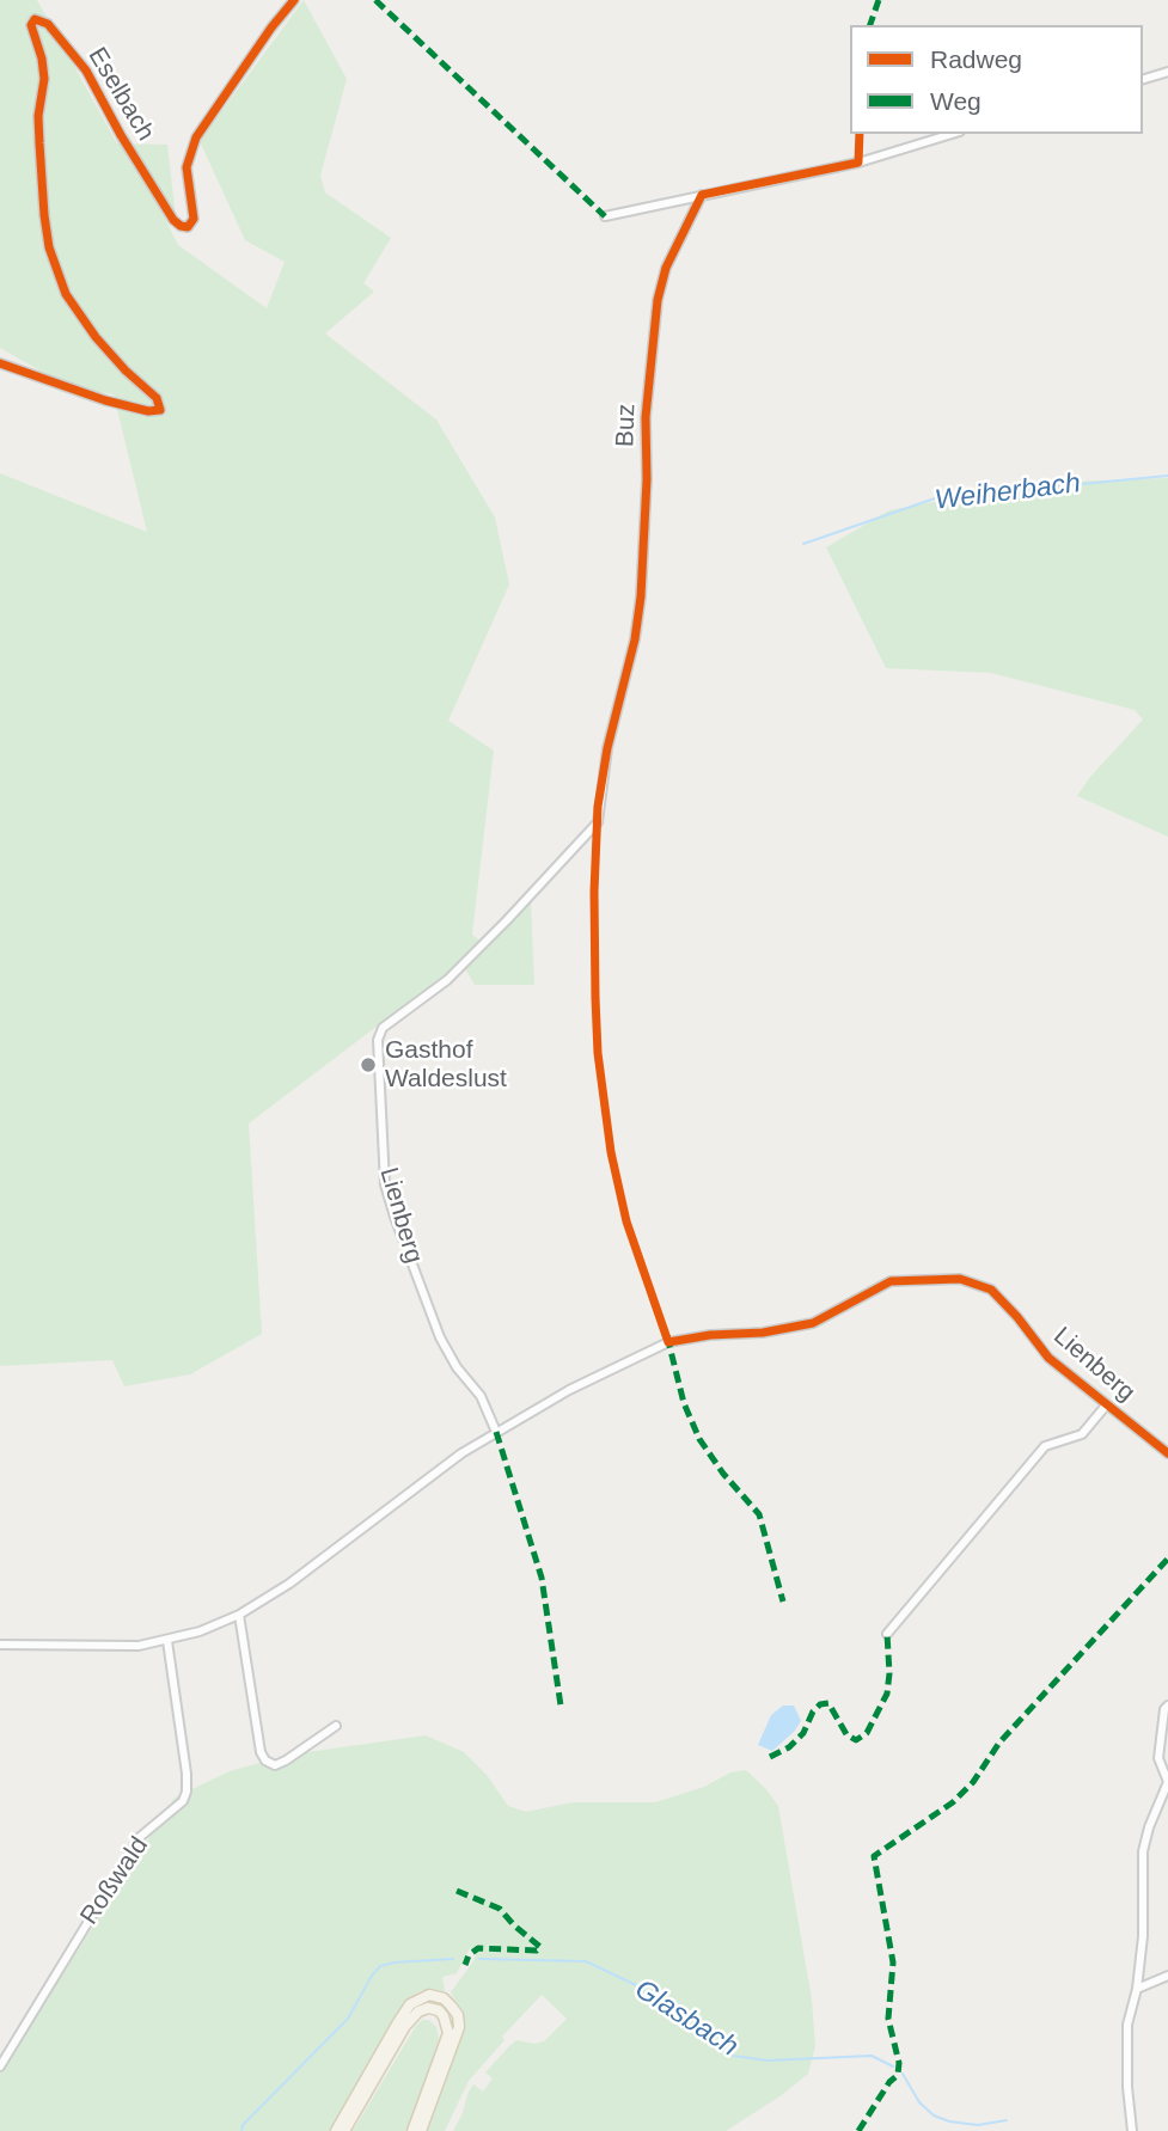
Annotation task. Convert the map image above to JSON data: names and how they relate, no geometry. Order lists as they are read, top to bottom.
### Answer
{
  "streets": {
    "street": [
      "Eselbach",
      "Buz",
      "Lienberg",
      "Roßwald"
    ]
  },
  "crossings": [
    ["Buz", "Lienberg"],
    ["Lienberg", "Roßwald"]
  ],
  "water": ["Weiherbach", "Glasbach"],
  "places": ["Gasthof Waldeslust"],
  "legend": ["Radweg", "Weg"]
}
